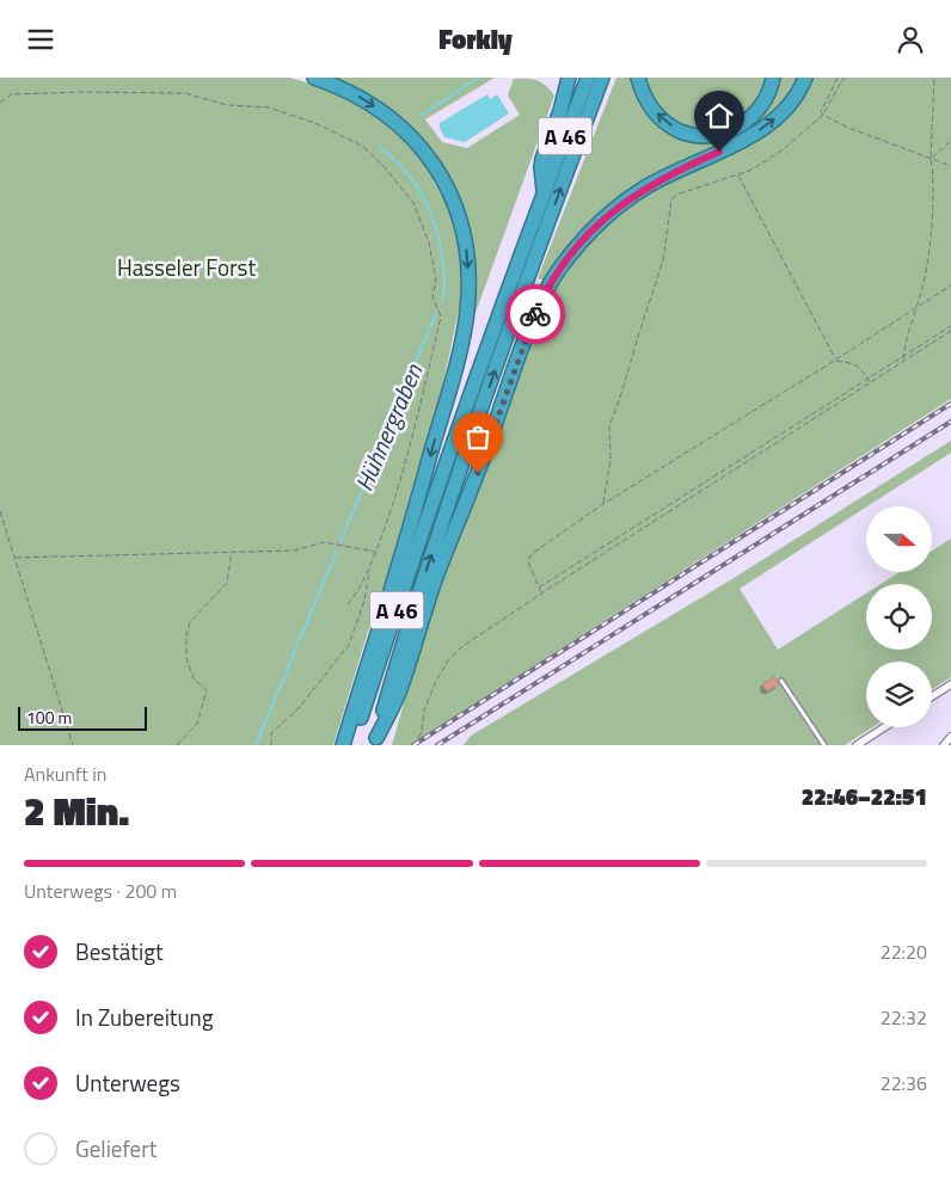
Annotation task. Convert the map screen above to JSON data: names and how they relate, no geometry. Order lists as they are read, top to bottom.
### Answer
{
  "streets": {
    "highway": ["A 46"]
  },
  "water": ["Hühnergraben"],
  "parks": ["Hasseler Forst"],
  "scale_bar": "100 m",
  "north": "right",
  "page": {
    "header": "Forkly",
    "scale": "100 m",
    "heading": ["2 Min.", "Ankunft in", "22:46–22:51"],
    "bar": "Unterwegs · 200 m",
    "list": [
      ["Bestätigt", "22:20"],
      ["In Zubereitung", "22:32"],
      ["Unterwegs", "22:36"],
      "Geliefert"
    ]
  }
}
